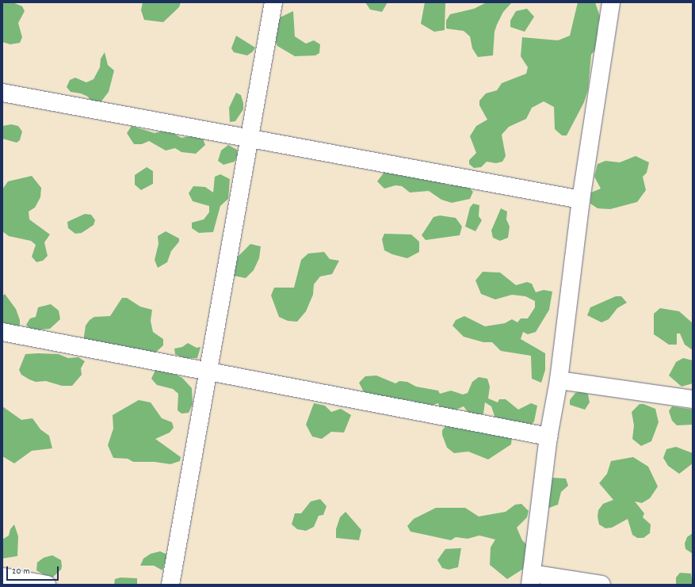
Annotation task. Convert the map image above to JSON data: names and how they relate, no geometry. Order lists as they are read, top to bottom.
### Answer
{
  "scale_bar": "20 m"
}
